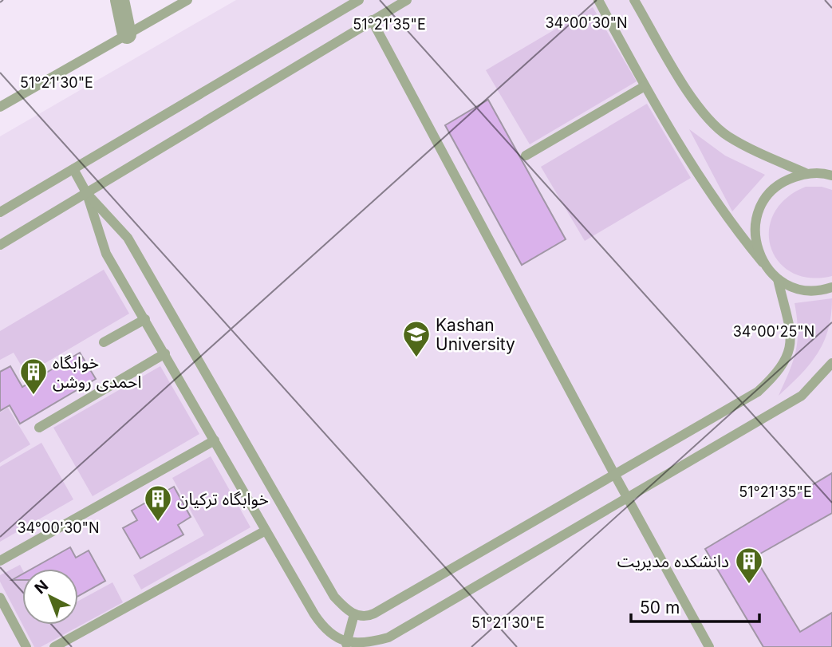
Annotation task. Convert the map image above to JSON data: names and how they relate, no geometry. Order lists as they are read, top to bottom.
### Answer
{
  "places": {
    "school or university": ["Kashan University"],
    "building": ["خوابگاه احمدی روشن", "خوابگاه ترکیان", "دانشکده مدیریت"]
  },
  "scale_bar": "50 m",
  "north": "top left",
  "coordinates": [
    "34°00'30\"N",
    "51°21'35\"E",
    "51°21'30\"E",
    "34°00'25\"N"
  ]
}
